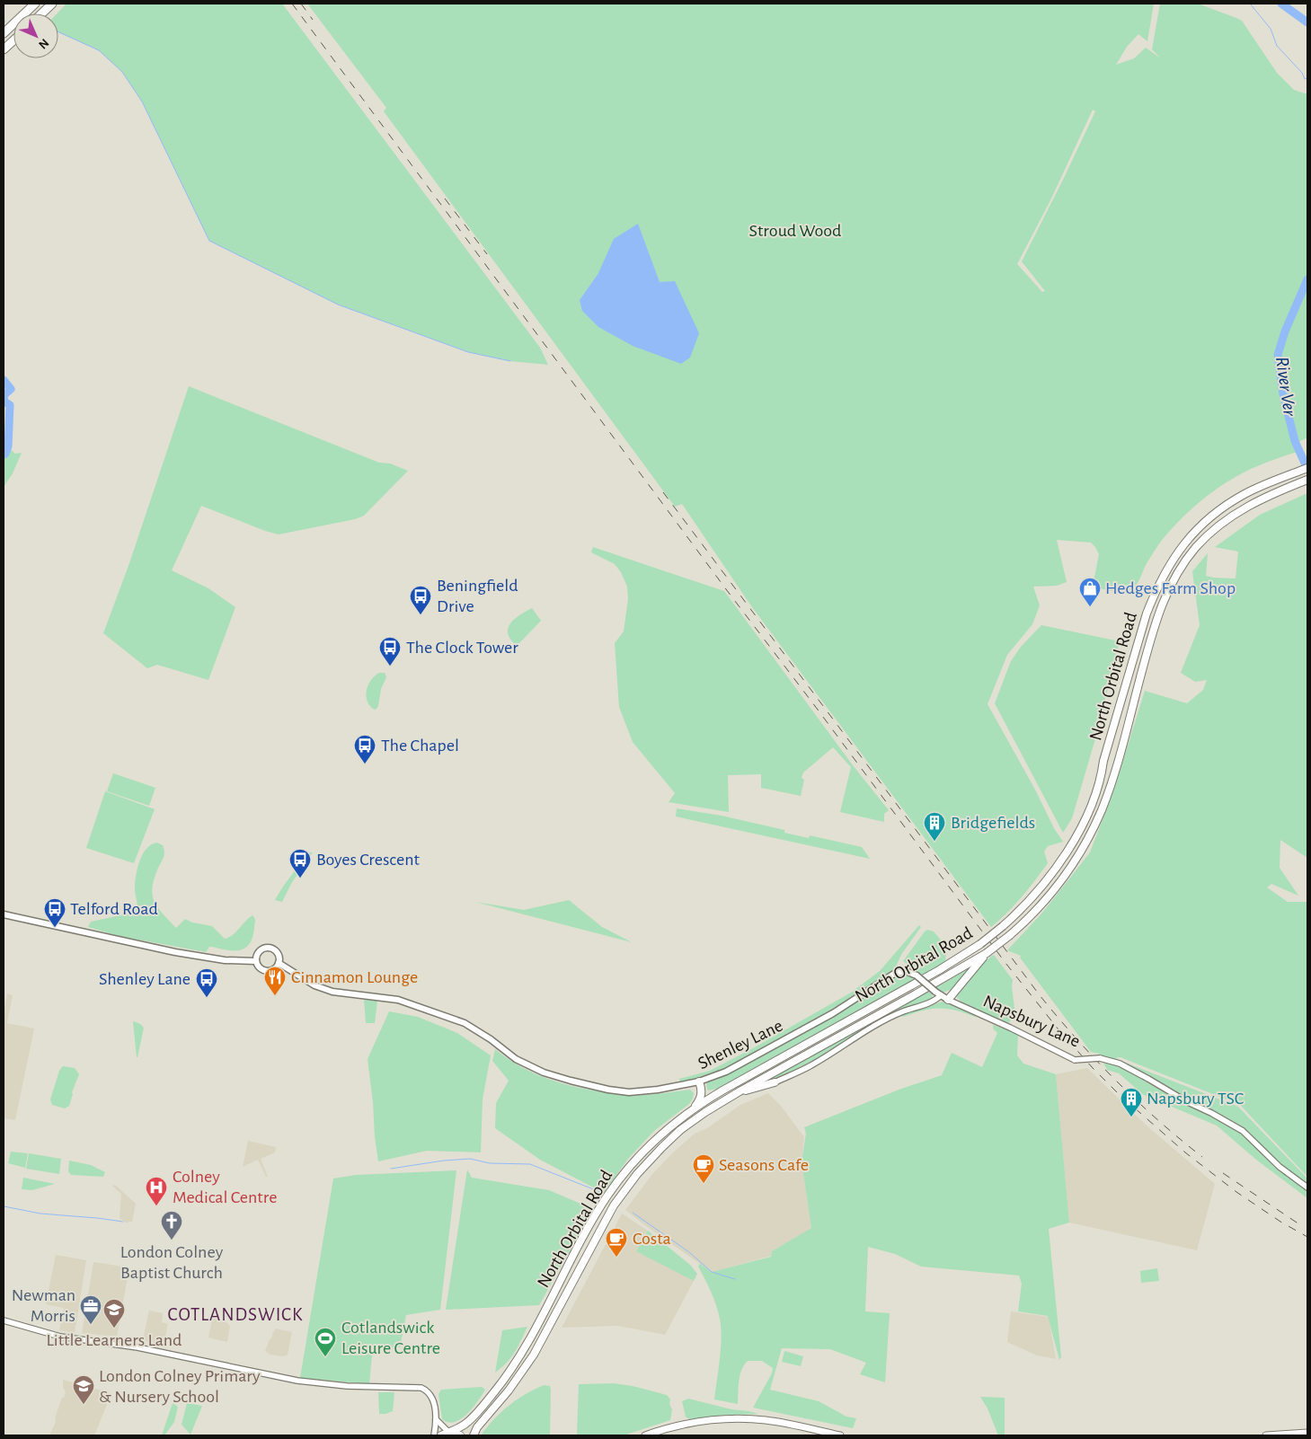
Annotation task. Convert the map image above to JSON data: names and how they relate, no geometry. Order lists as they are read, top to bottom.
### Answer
{
  "streets": {
    "highway": ["North Orbital Road"],
    "main road": ["Shenley Lane"],
    "street": ["Napsbury Lane"]
  },
  "crossings": [
    ["Napsbury Lane", "Shenley Lane"]
  ],
  "districts": ["COTLANDSWICK"],
  "water": ["River Ver"],
  "parks": ["Stroud Wood"],
  "places": {
    "shop": ["Hedges Farm Shop"],
    "bus stop": [
      "Beningfield Drive",
      "The Clock Tower",
      "The Chapel",
      "Boyes Crescent",
      "Telford Road",
      "Shenley Lane"
    ],
    "building": ["Bridgefields", "Napsbury TSC"],
    "restaurant": ["Cinnamon Lounge"],
    "cafe": ["Seasons Cafe", "Costa"],
    "hospital": ["Colney Medical Centre"],
    "church": ["London Colney Baptist Church"],
    "office": ["Newman Morris"],
    "school or university": ["Little Learners Land", "London Colney Primary & Nursery School"],
    "sports": ["Cotlandswick Leisure Centre"]
  },
  "north": "bottom right"
}
